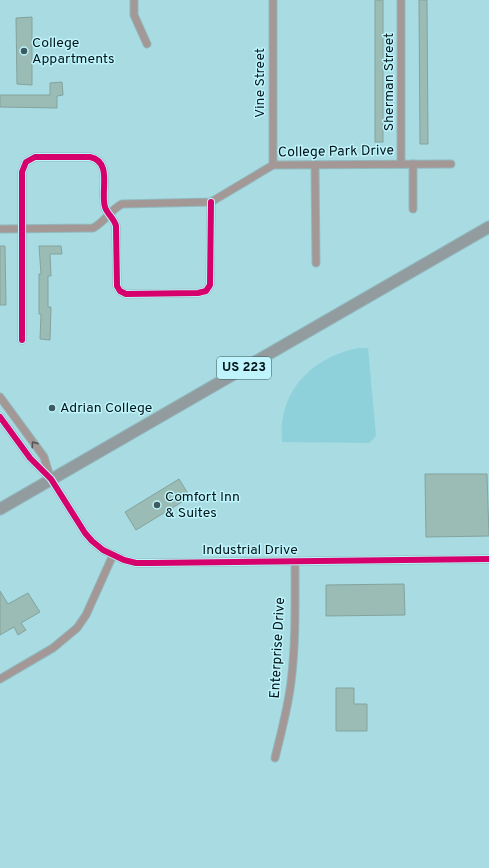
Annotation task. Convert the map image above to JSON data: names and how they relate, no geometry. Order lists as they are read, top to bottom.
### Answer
{
  "streets": {
    "highway": ["US 223"],
    "street": [
      "Sherman Street",
      "Vine Street",
      "College Park Drive",
      "Industrial Drive",
      "Enterprise Drive"
    ]
  },
  "crossings": [
    ["Sherman Street", "College Park Drive"],
    ["Vine Street", "College Park Drive"],
    ["US 223", "Industrial Drive"],
    ["Industrial Drive", "Enterprise Drive"]
  ],
  "places": ["College Appartments", "Adrian College", "Comfort Inn & Suites"]
}
